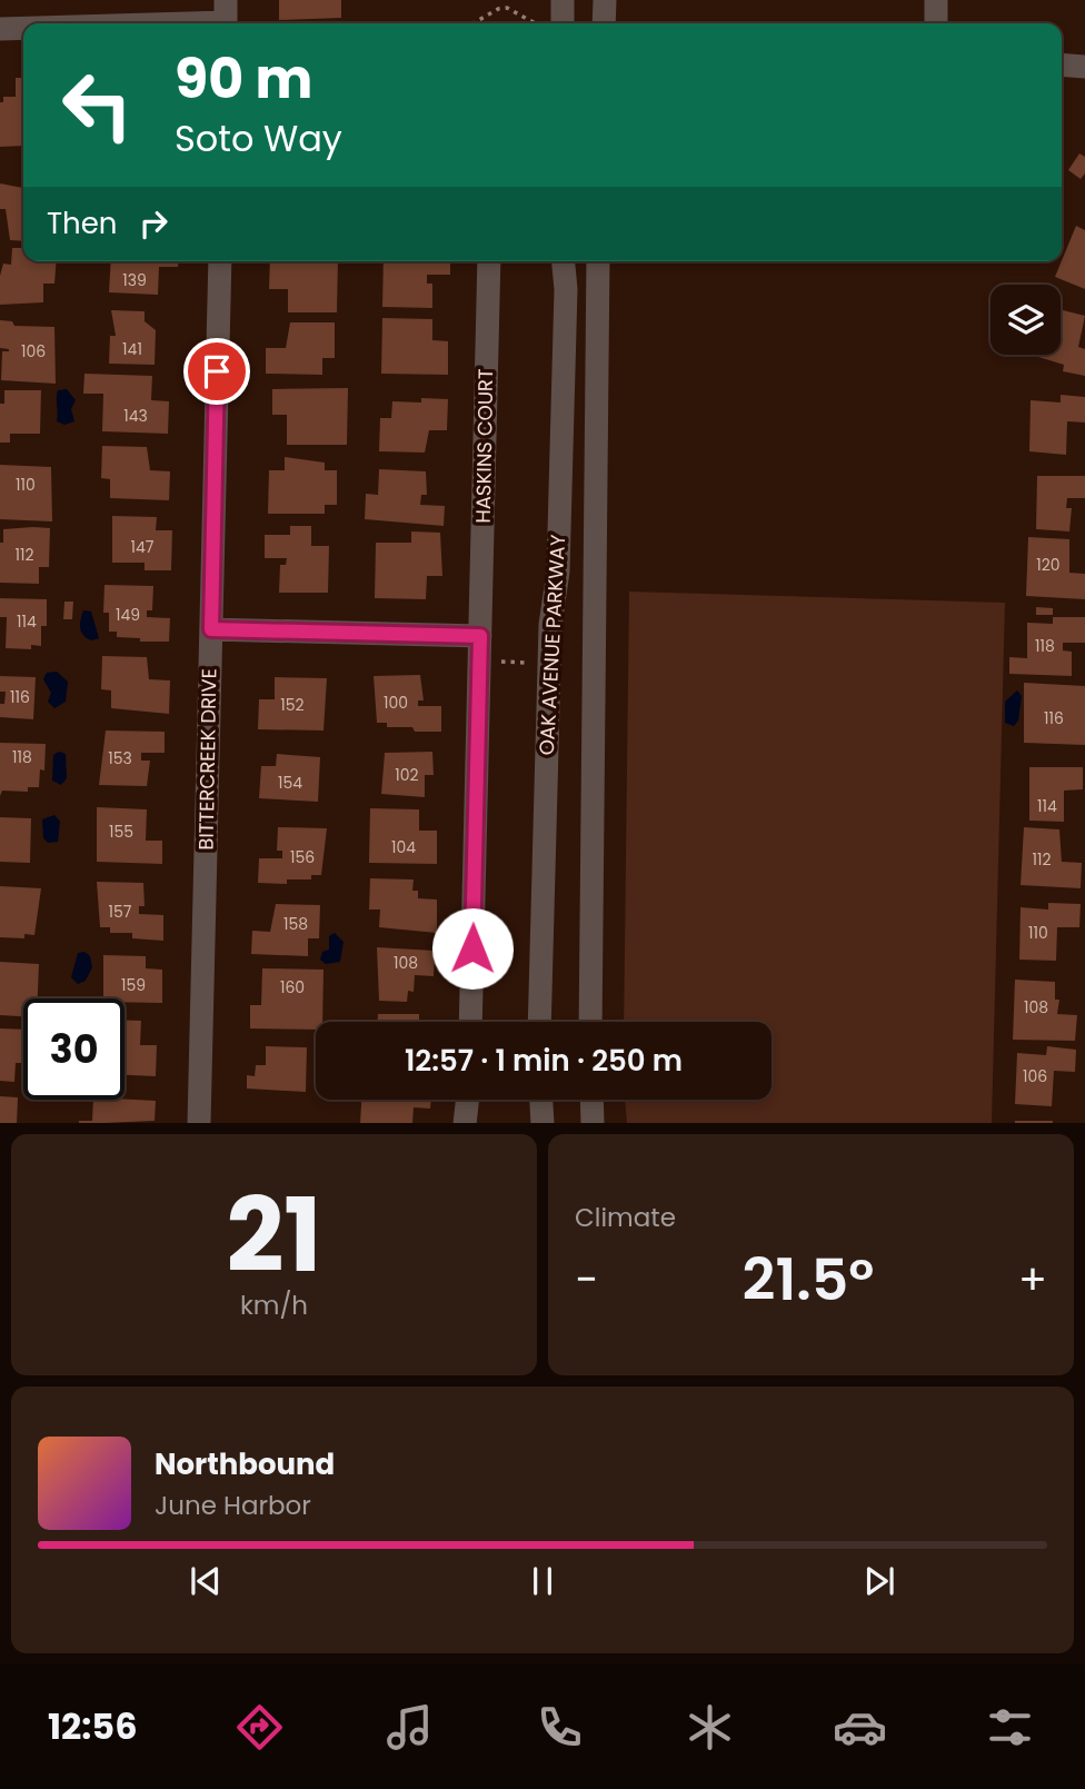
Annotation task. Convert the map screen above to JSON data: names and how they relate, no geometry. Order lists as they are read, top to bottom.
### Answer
{
  "streets": {
    "street": ["HASKINS COURT", "OAK AVENUE PARKWAY", "BITTERCREEK DRIVE"]
  },
  "house_numbers": [
    "139",
    "141",
    "106",
    "143",
    "110",
    "147",
    "112",
    "120",
    "149",
    "114",
    "118",
    "116",
    "100",
    "152",
    "116",
    "118",
    "153",
    "102",
    "154",
    "114",
    "155",
    "104",
    "156",
    "112",
    "157",
    "158",
    "110",
    "108",
    "159",
    "160",
    "108",
    "106"
  ],
  "page": {
    "turn": ["90 m", "Soto Way"],
    "then": "Then",
    "limit": "30",
    "trip": "12:57 · 1 min · 250 m",
    "tile": [
      ["21", "km/h"],
      "Climate"
    ],
    "heat": ["−", "21.5°", "+"],
    "song": ["Northbound", "June Harbor"],
    "tabs": "12:56"
  }
}
